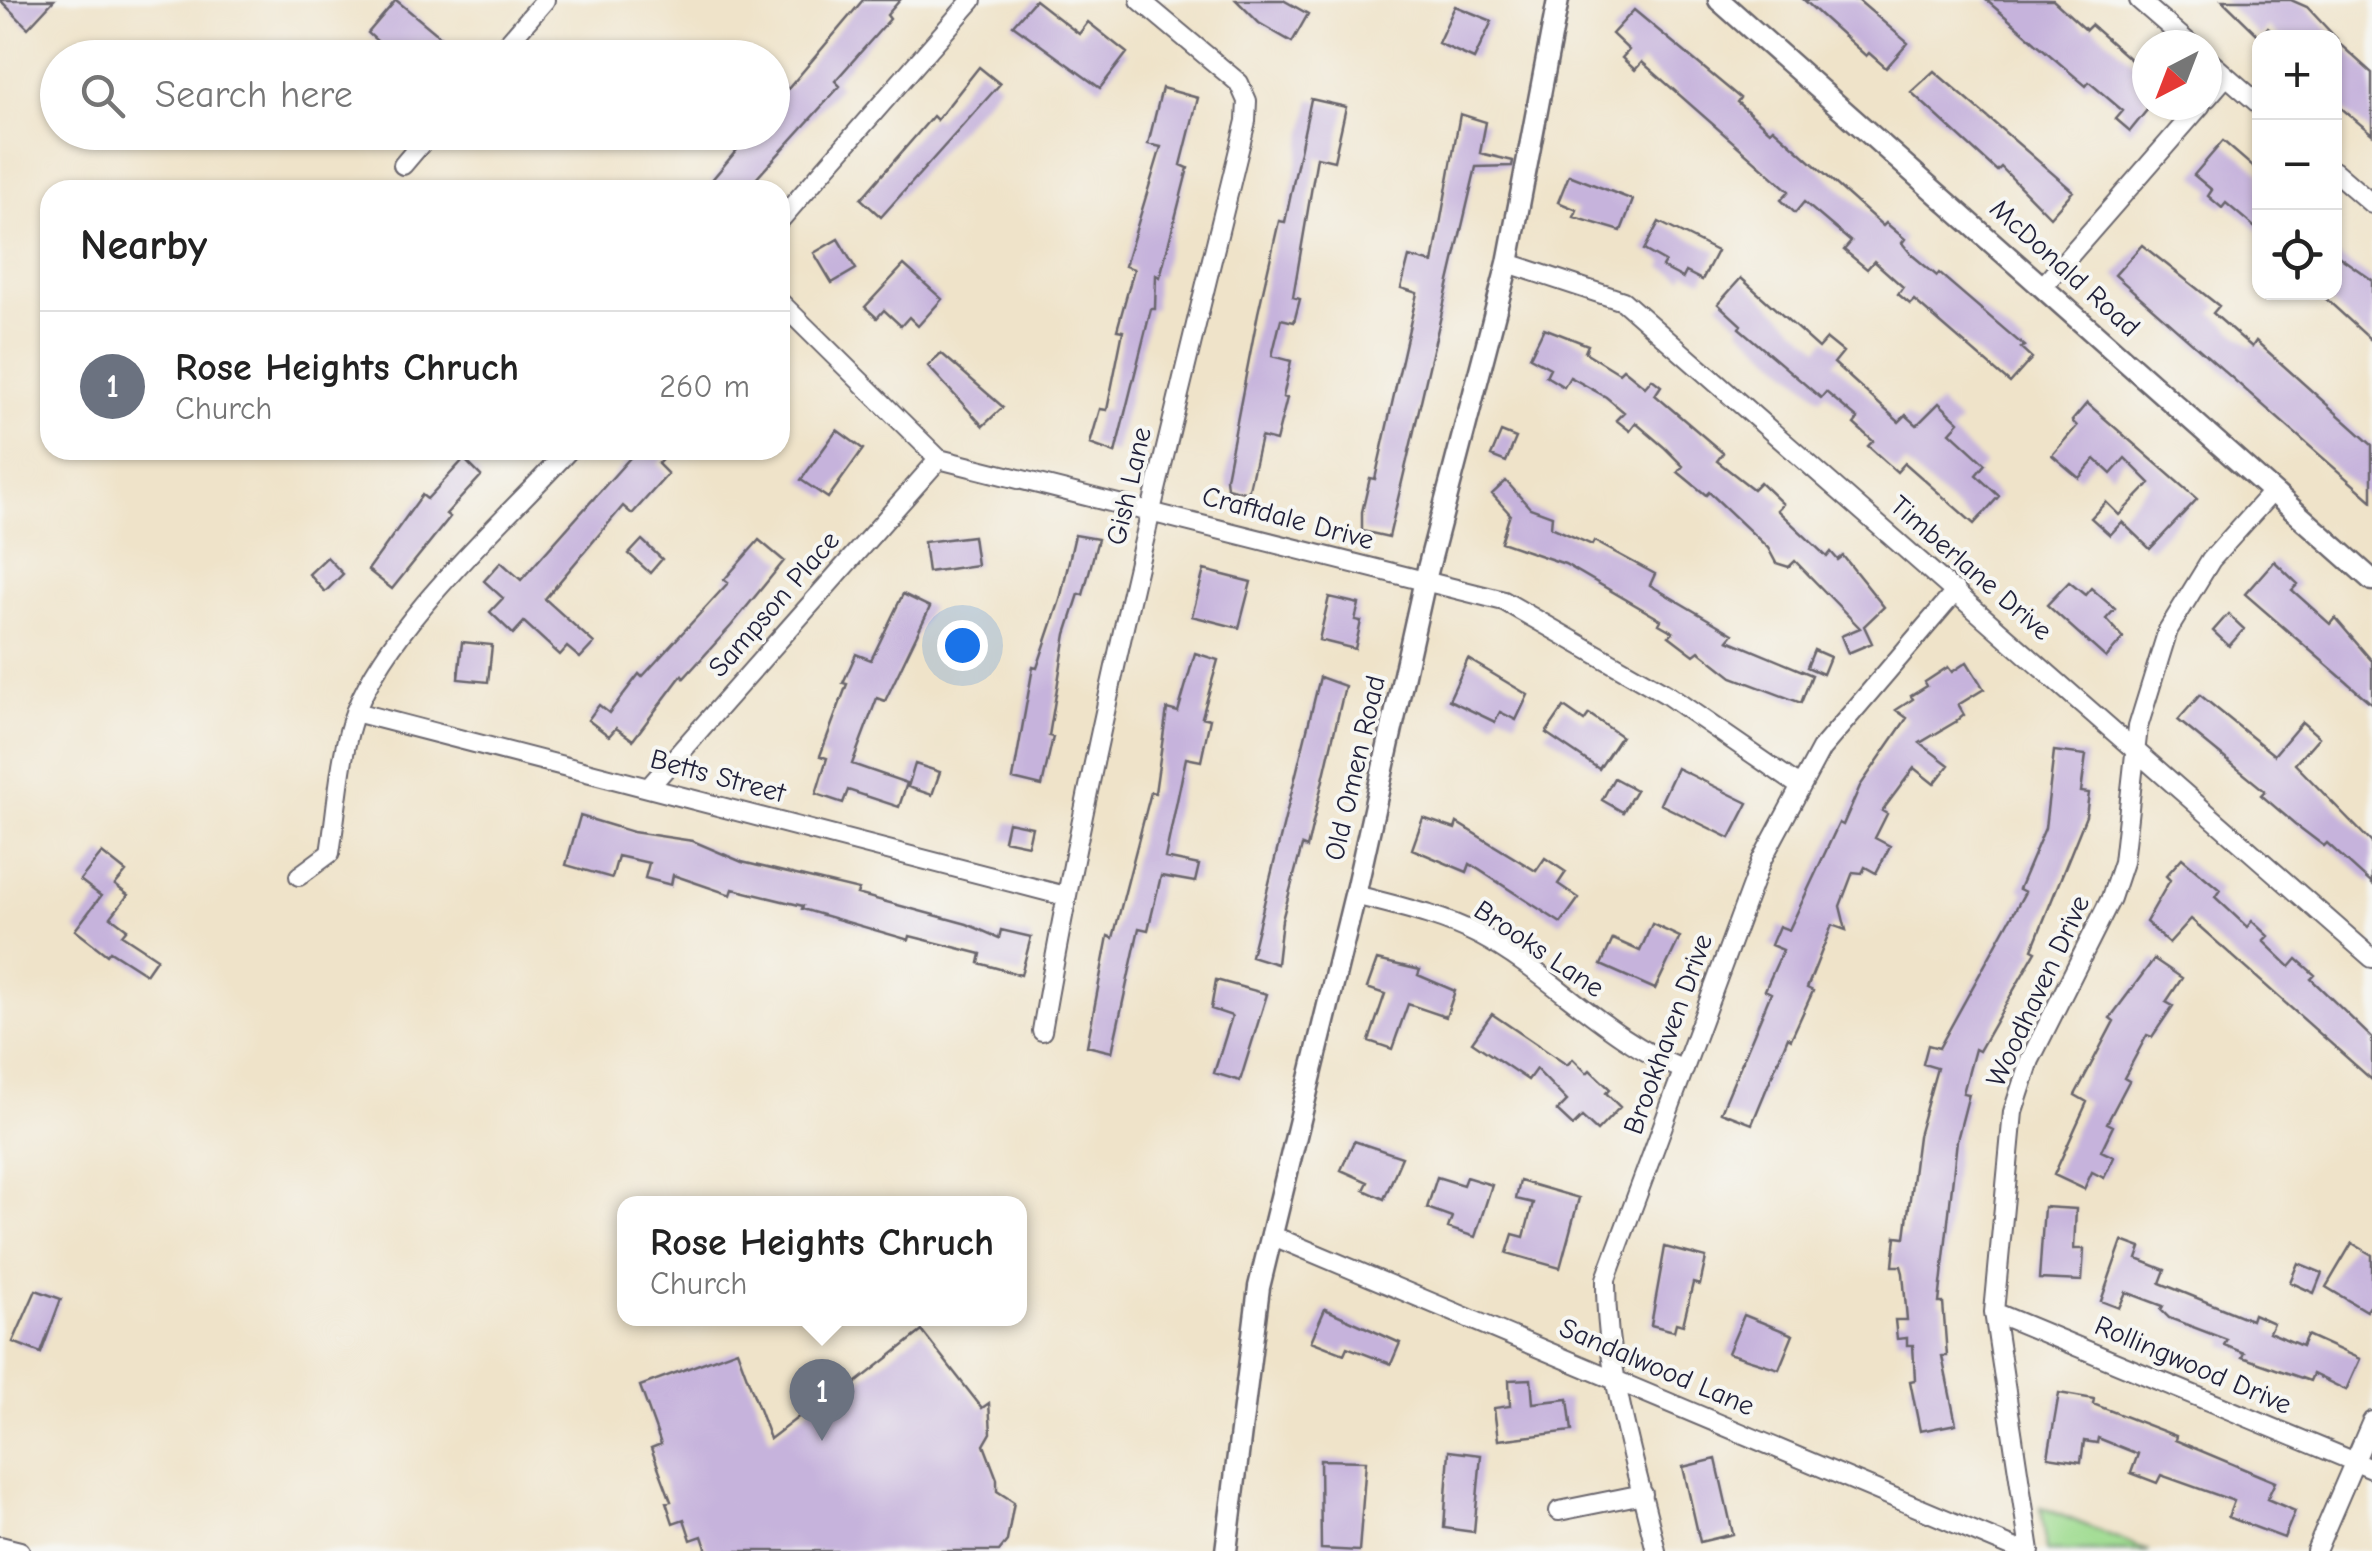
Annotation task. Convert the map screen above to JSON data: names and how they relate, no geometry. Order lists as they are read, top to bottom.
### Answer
{
  "streets": {
    "street": [
      "McDonald Road",
      "Gish Lane",
      "Craftdale Drive",
      "Timberlane Drive",
      "Sampson Place",
      "Old Omen Road",
      "Betts Street",
      "Brooks Lane",
      "Woodhaven Drive",
      "Brookhaven Drive",
      "Rollingwood Drive",
      "Sandalwood Lane"
    ]
  },
  "crossings": [
    ["McDonald Road", "Woodhaven Drive"],
    ["Gish Lane", "Craftdale Drive"],
    ["Gish Lane", "Betts Street"],
    ["Craftdale Drive", "Sampson Place"],
    ["Craftdale Drive", "Old Omen Road"],
    ["Craftdale Drive", "Brookhaven Drive"],
    ["Timberlane Drive", "Old Omen Road"],
    ["Timberlane Drive", "Woodhaven Drive"],
    ["Timberlane Drive", "Brookhaven Drive"],
    ["Sampson Place", "Betts Street"],
    ["Old Omen Road", "Brooks Lane"],
    ["Old Omen Road", "Sandalwood Lane"],
    ["Brooks Lane", "Brookhaven Drive"],
    ["Woodhaven Drive", "Rollingwood Drive"],
    ["Brookhaven Drive", "Sandalwood Lane"]
  ],
  "north": "bottom left",
  "page": {
    "map_buttons": ["+", "−"],
    "search": "Search here",
    "heading": "Nearby",
    "list": [
      {
        "mark": "1",
        "name": "Rose Heights Chruch",
        "note": "Church",
        "value": "260 m"
      }
    ],
    "popup": ["Rose Heights Chruch", "Church"],
    "pins": "1"
  }
}
